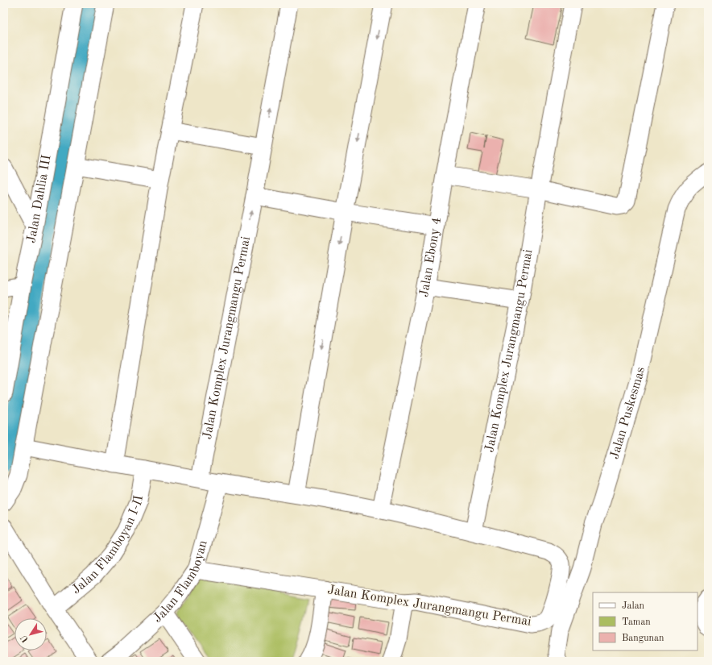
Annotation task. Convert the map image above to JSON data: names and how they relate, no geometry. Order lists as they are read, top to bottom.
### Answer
{
  "streets": {
    "street": [
      "Jalan Dahlia III",
      "Jalan Ebony 4",
      "Jalan Komplex Jurangmangu Permai",
      "Jalan Puskesmas",
      "Jalan Flamboyan I-II",
      "Jalan Flamboyan"
    ]
  },
  "crossings": [
    ["Jalan Ebony 4", "Jalan Komplex Jurangmangu Permai"],
    ["Jalan Komplex Jurangmangu Permai", "Jalan Flamboyan I-II"],
    ["Jalan Komplex Jurangmangu Permai", "Jalan Flamboyan"]
  ],
  "legend": ["Jalan", "Taman", "Bangunan"],
  "north": "bottom left"
}
